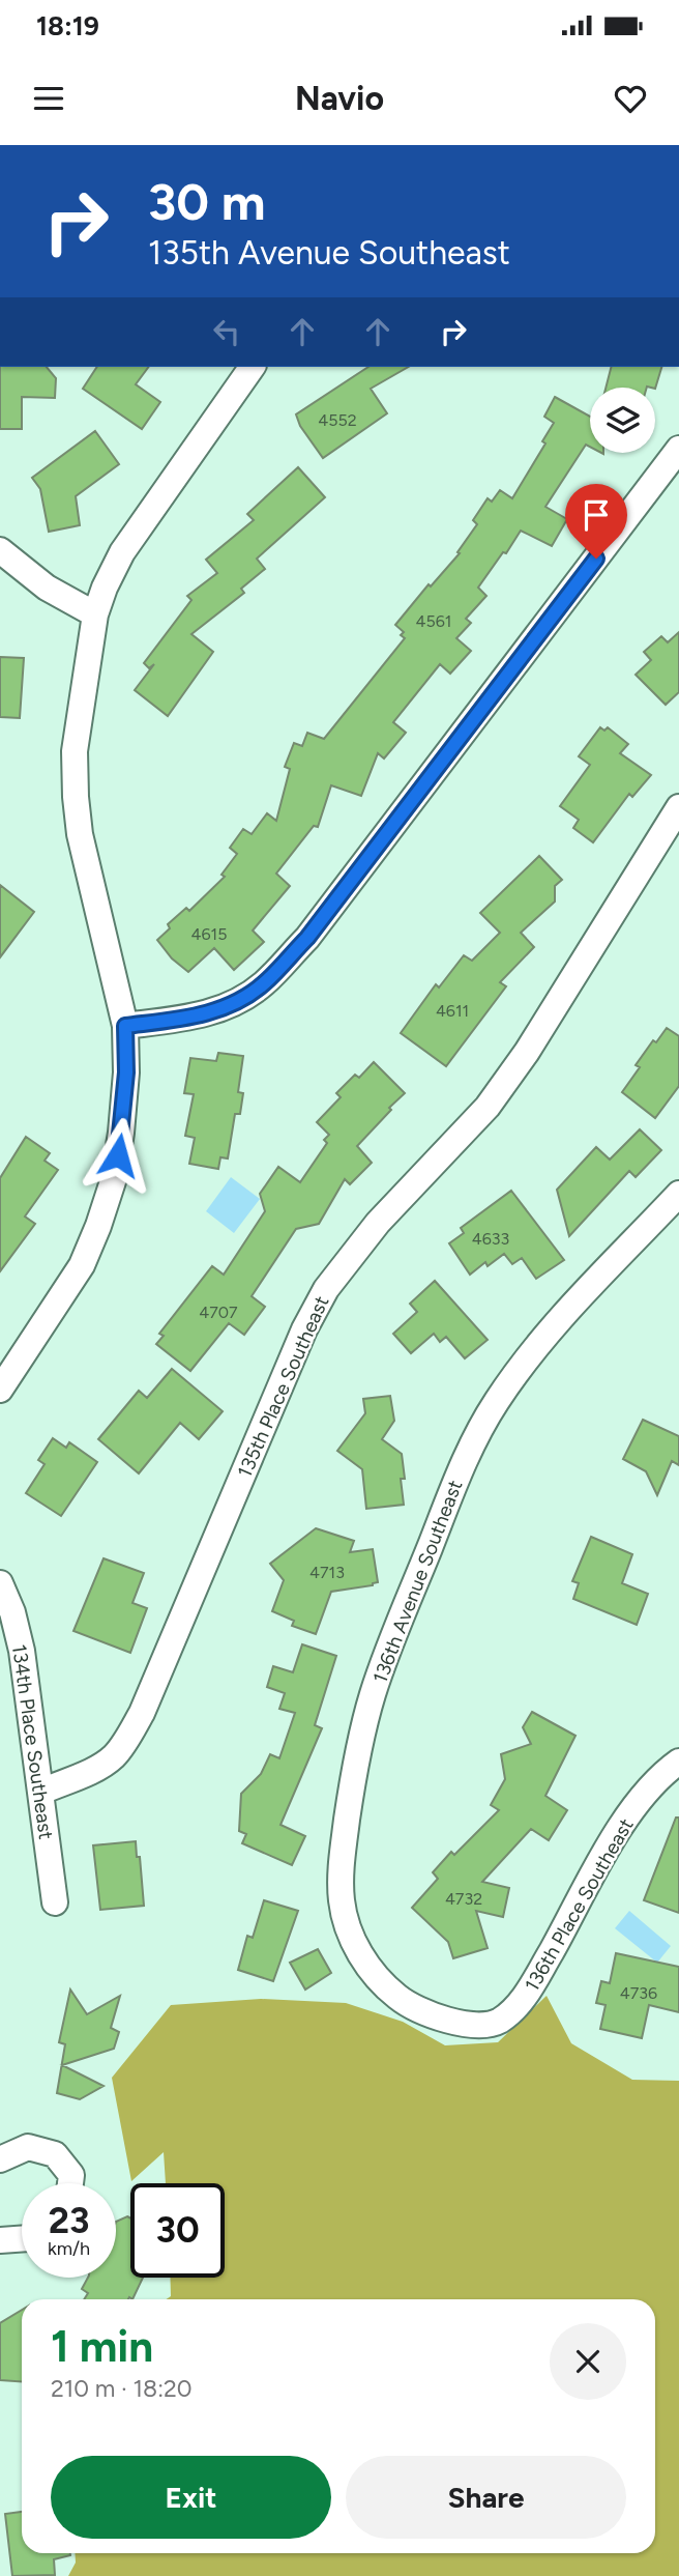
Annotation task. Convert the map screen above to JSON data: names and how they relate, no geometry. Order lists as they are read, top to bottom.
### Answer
{
  "streets": {
    "street": [
      "135th Place Southeast",
      "136th Avenue Southeast",
      "134th Place Southeast",
      "136th Place Southeast"
    ]
  },
  "crossings": [
    ["135th Place Southeast", "134th Place Southeast"],
    ["136th Avenue Southeast", "136th Place Southeast"]
  ],
  "house_numbers": [
    "4552",
    "4561",
    "4615",
    "4611",
    "4633",
    "4707",
    "4713",
    "4732",
    "4736"
  ],
  "page": {
    "status": "18:19",
    "header": "Navio",
    "turn": ["30 m", "135th Avenue Southeast"],
    "speed": "23 km/h",
    "limit": "30",
    "heading": ["1 min", "210 m · 18:20"],
    "buttons": ["Exit", "Share"]
  }
}
